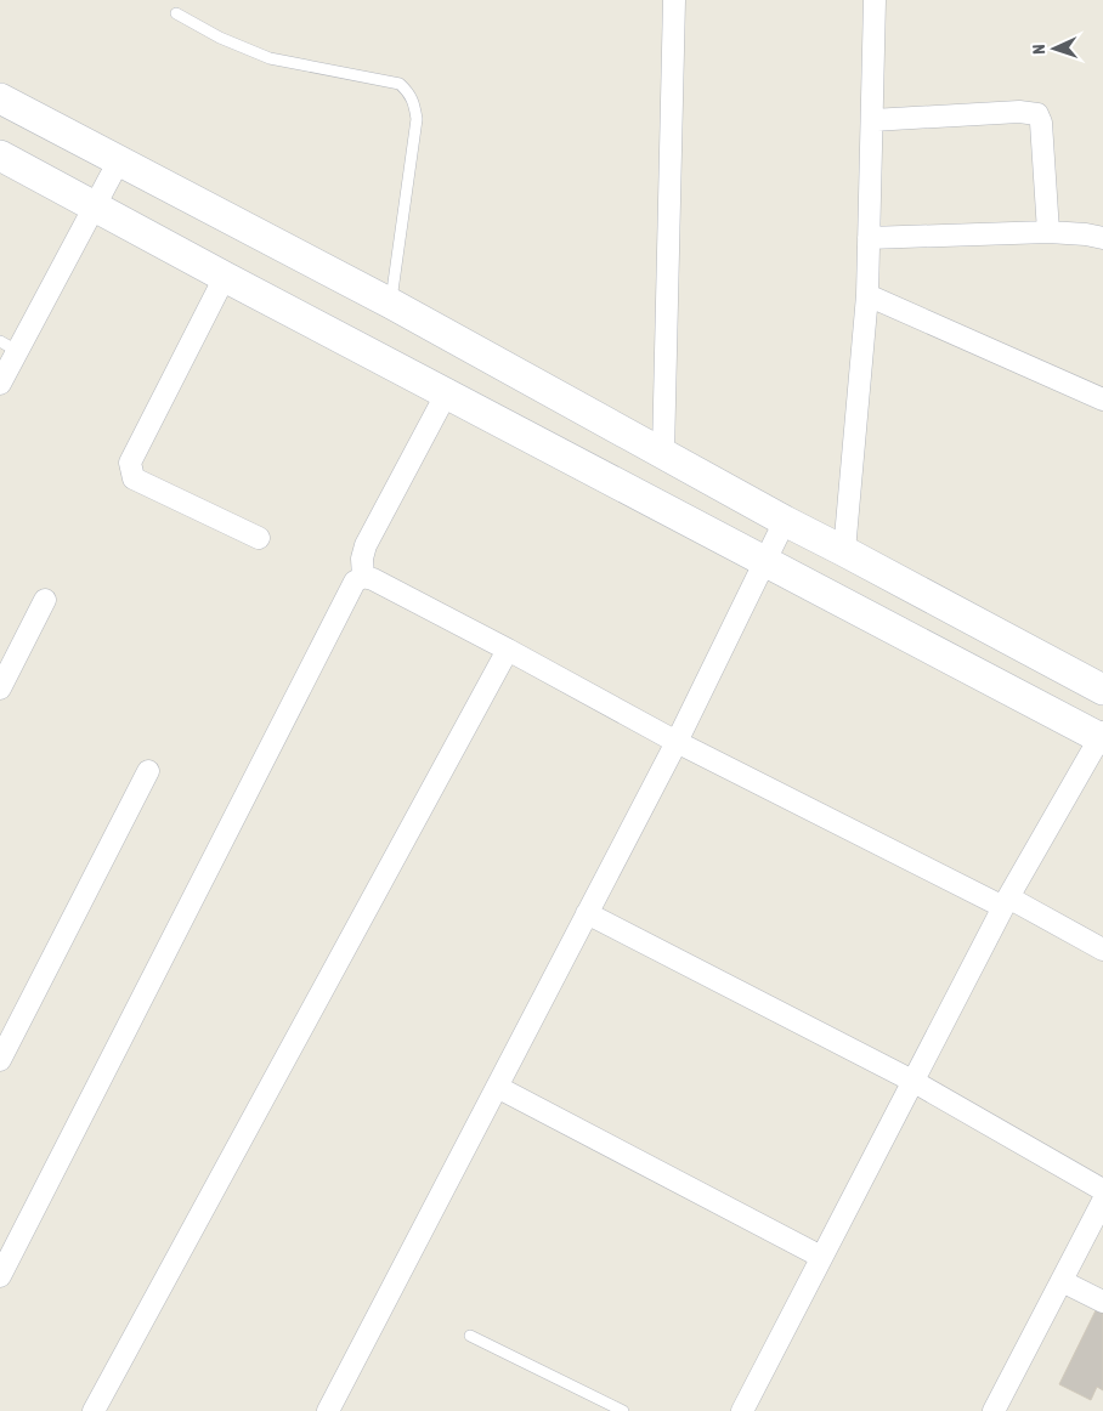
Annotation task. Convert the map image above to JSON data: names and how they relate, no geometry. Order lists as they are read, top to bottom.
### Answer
{
  "north": "left"
}
